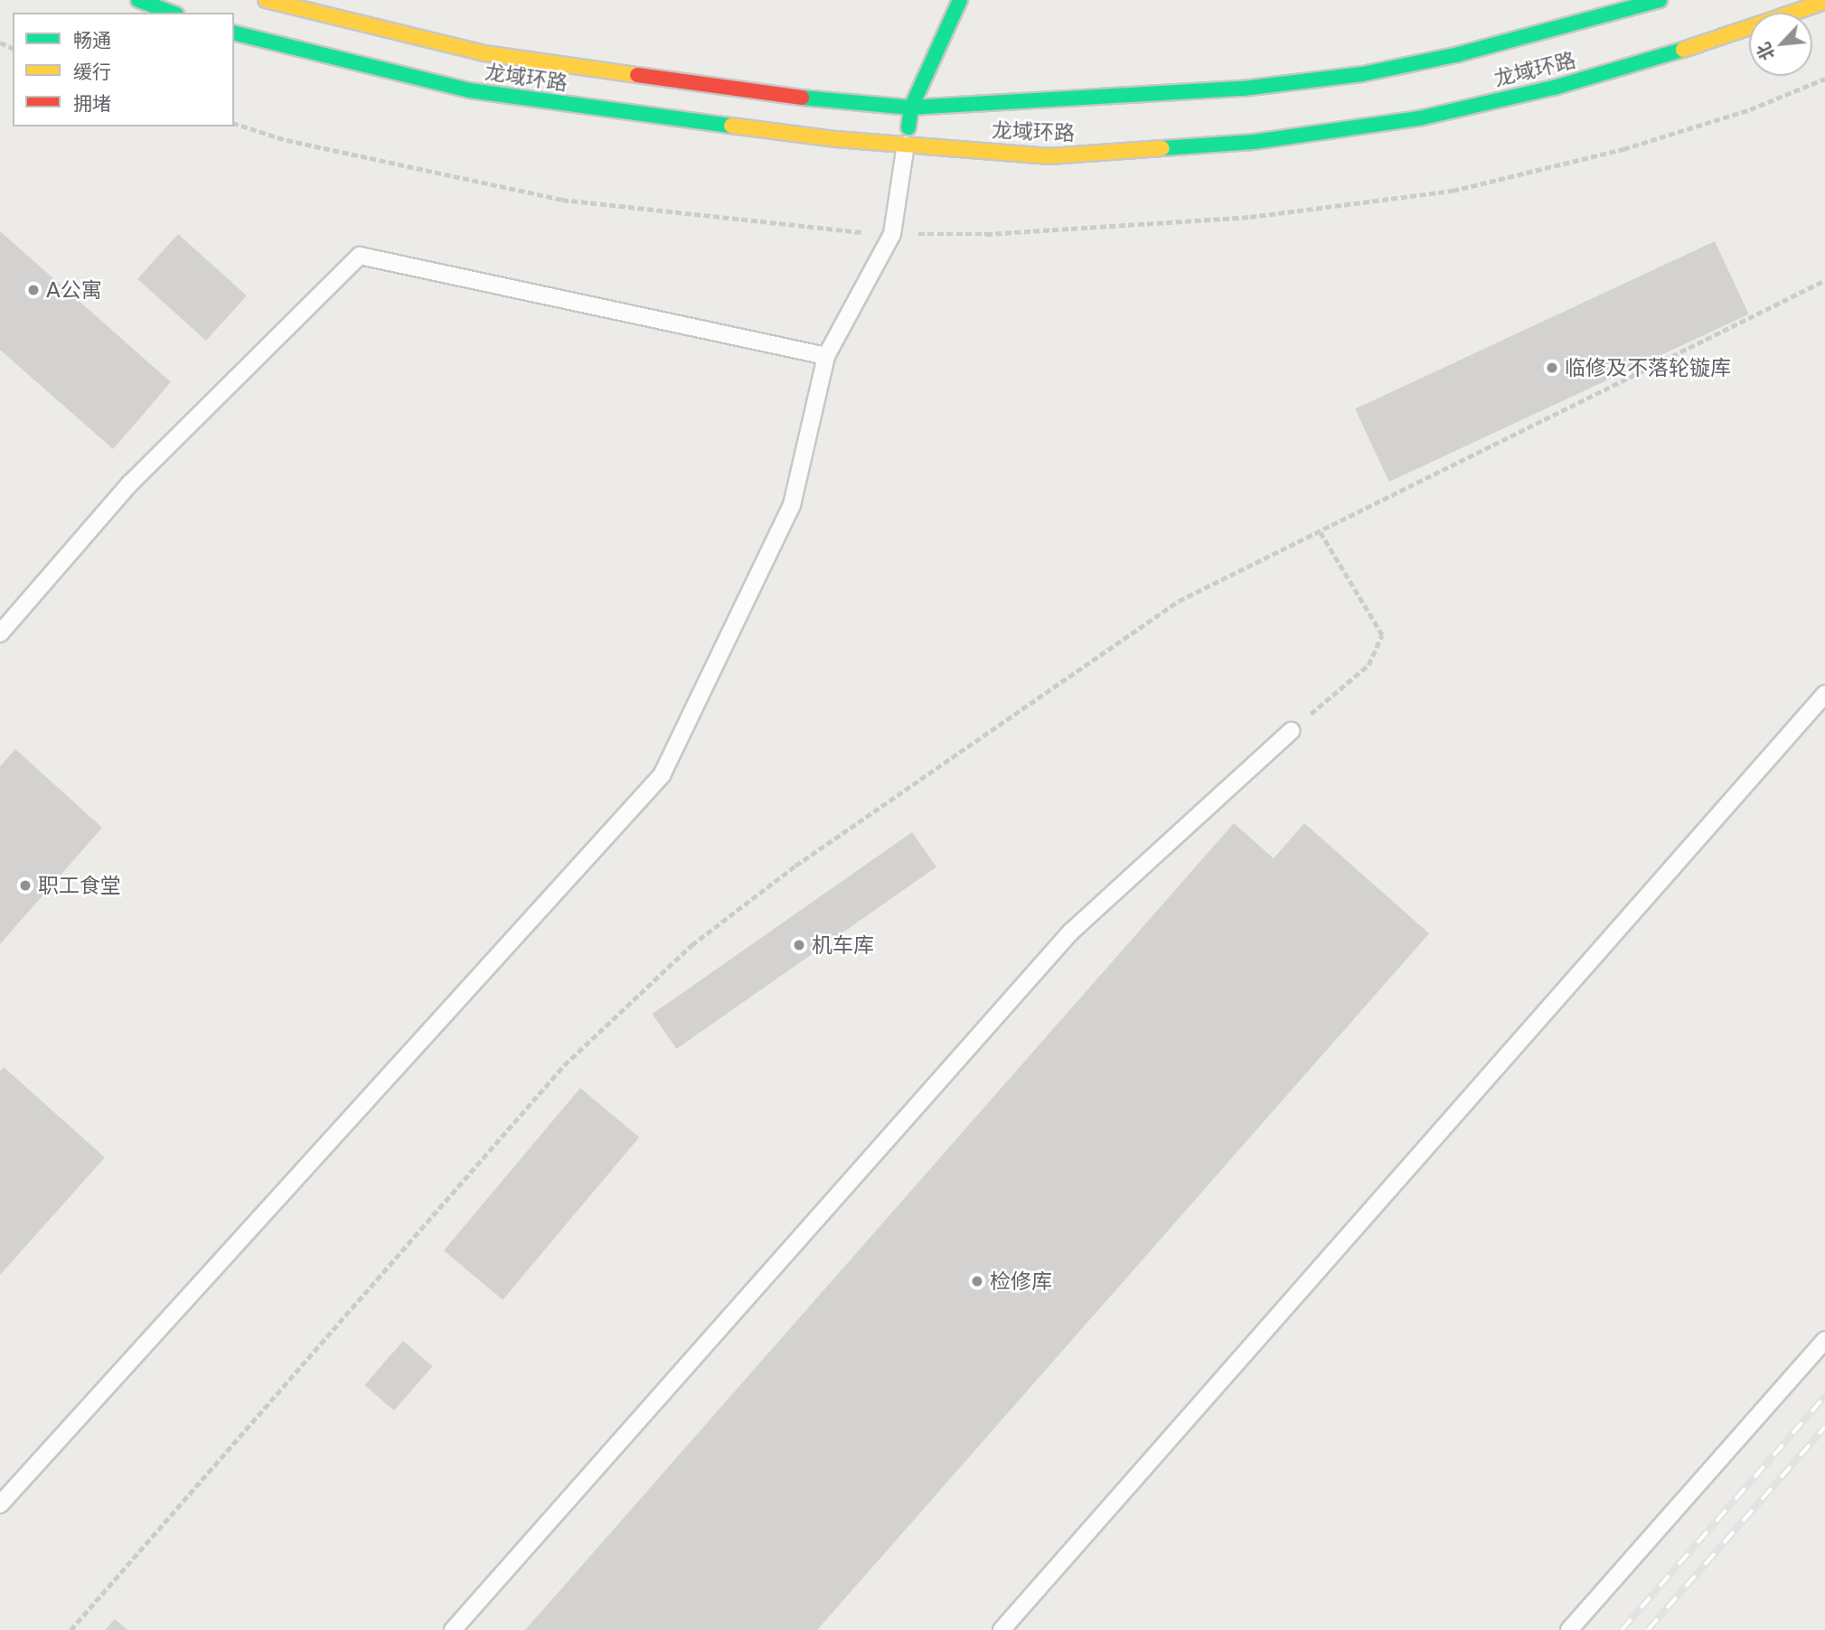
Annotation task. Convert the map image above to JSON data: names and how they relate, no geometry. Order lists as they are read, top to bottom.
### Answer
{
  "streets": {
    "main road": ["龙域环路"]
  },
  "places": [
    "A公寓",
    "临修及不落轮镟库",
    "职工食堂",
    "机车库",
    "检修库"
  ],
  "legend": ["畅通", "缓行", "拥堵"],
  "north": "bottom left"
}
